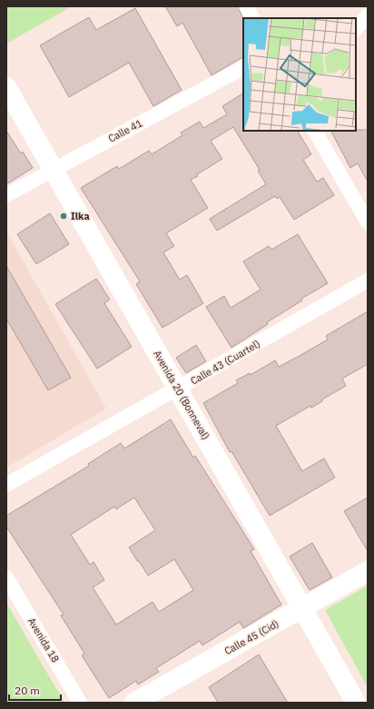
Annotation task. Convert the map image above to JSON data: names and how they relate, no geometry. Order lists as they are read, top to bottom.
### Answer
{
  "streets": {
    "street": [
      "Calle 41",
      "Calle 43 (Cuartel)",
      "Avenida 20 (Bonneval)",
      "Calle 45 (Cid)",
      "Avenida 18"
    ]
  },
  "crossings": [
    ["Calle 41", "Avenida 20 (Bonneval)"],
    ["Calle 43 (Cuartel)", "Avenida 20 (Bonneval)"],
    ["Avenida 20 (Bonneval)", "Calle 45 (Cid)"]
  ],
  "places": ["Ilka"],
  "scale_bar": "20 m"
}
